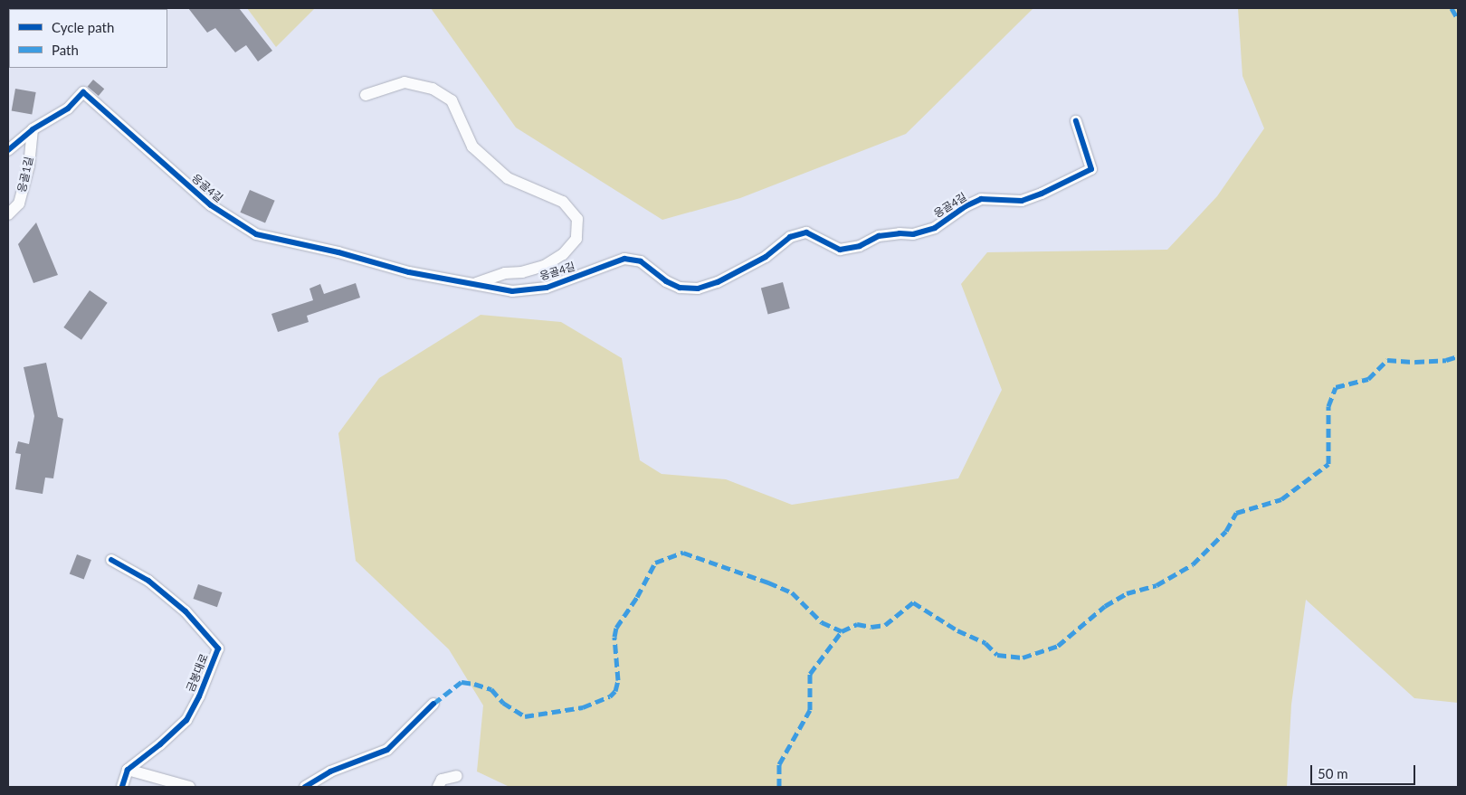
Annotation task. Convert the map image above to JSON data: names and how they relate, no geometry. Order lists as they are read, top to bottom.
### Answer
{
  "streets": {
    "street": ["응골1길", "응골4길", "금봉대로"]
  },
  "crossings": [
    ["응골1길", "응골4길"]
  ],
  "legend": ["Cycle path", "Path"],
  "scale_bar": "50 m"
}
